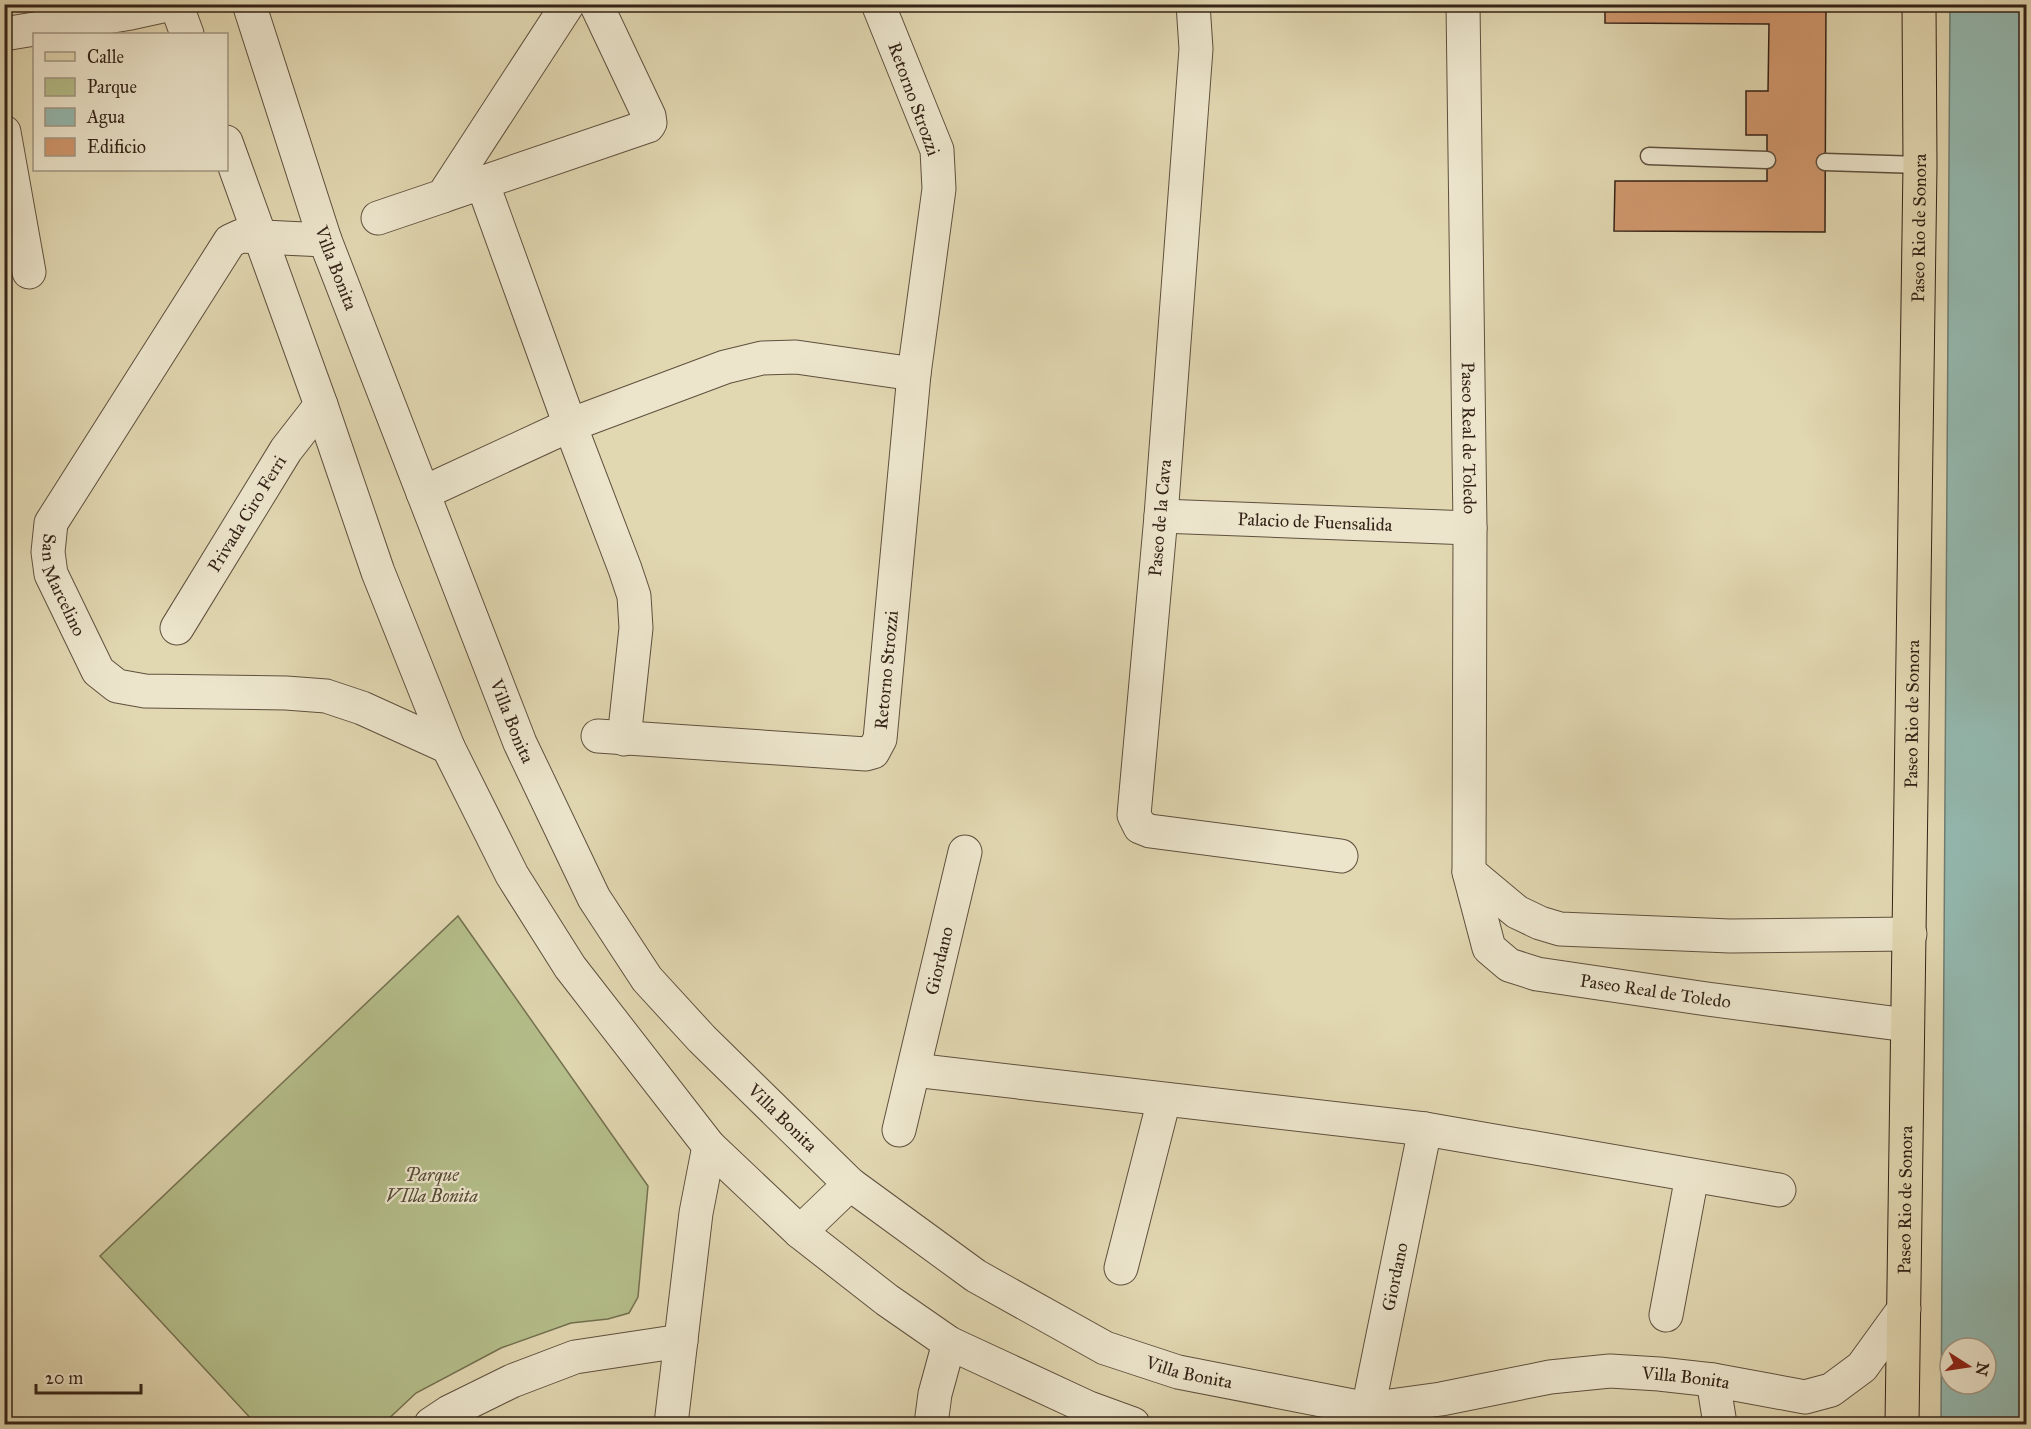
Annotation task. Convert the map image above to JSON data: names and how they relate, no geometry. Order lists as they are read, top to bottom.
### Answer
{
  "streets": {
    "main road": ["Paseo Rio de Sonora"],
    "street": [
      "Retorno Strozzi",
      "Villa Bonita",
      "Paseo Real de Toledo",
      "Privada Ciro Ferri",
      "Paseo de la Cava",
      "Palacio de Fuensalida",
      "San Marcelino",
      "Giordano"
    ]
  },
  "crossings": [
    ["Paseo Rio de Sonora", "Villa Bonita"],
    ["Paseo Rio de Sonora", "Paseo Real de Toledo"],
    ["Villa Bonita", "San Marcelino"],
    ["Villa Bonita", "Giordano"],
    ["Paseo Real de Toledo", "Palacio de Fuensalida"],
    ["Paseo de la Cava", "Palacio de Fuensalida"]
  ],
  "parks": ["Parque VIlla Bonita"],
  "legend": [
    "Calle",
    "Parque",
    "Agua",
    "Edificio"
  ],
  "scale_bar": "20 m",
  "north": "right"
}
